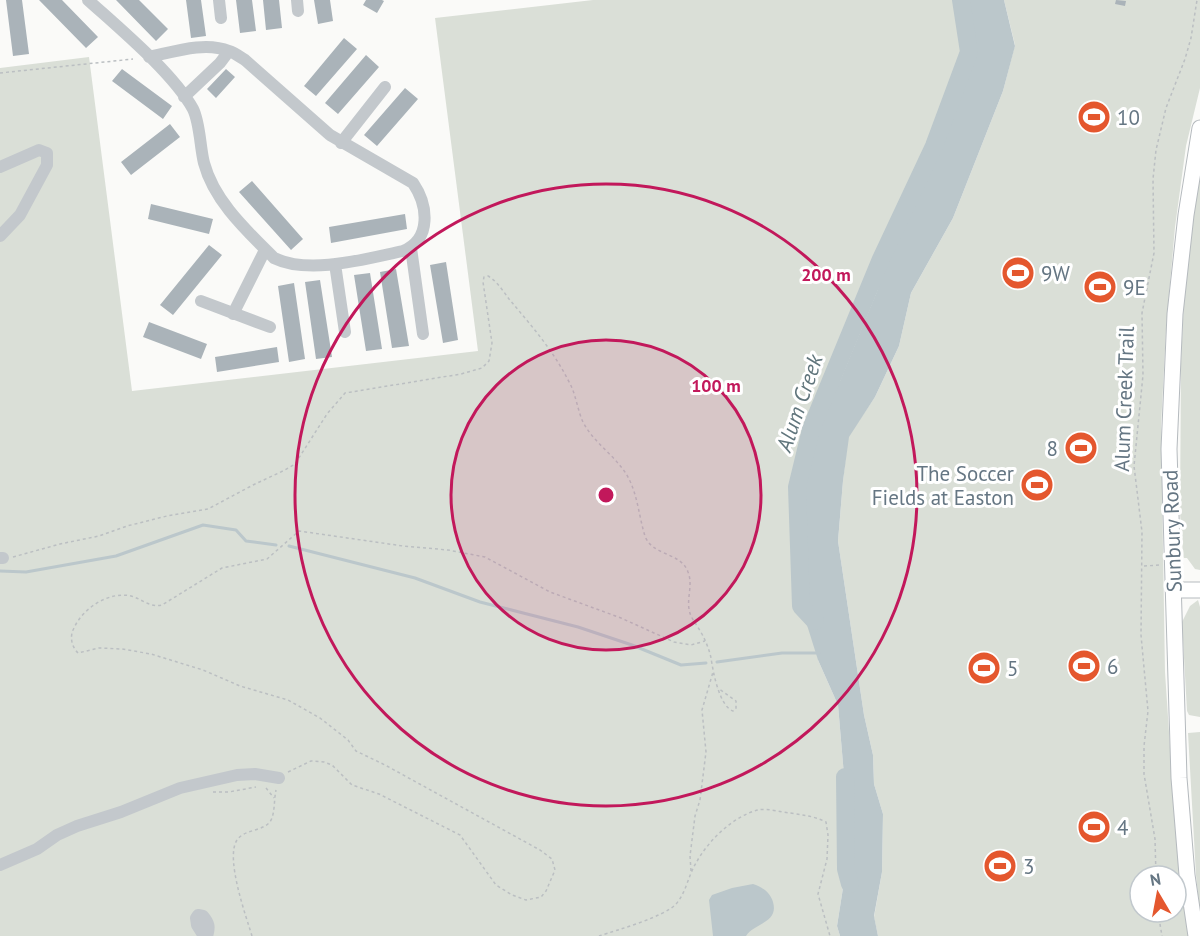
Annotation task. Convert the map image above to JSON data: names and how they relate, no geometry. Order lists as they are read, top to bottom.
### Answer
{
  "streets": {
    "main road": ["Sunbury Road"],
    "path": ["Alum Creek Trail"]
  },
  "water": ["Alum Creek"],
  "places": {
    "sports": [
      "10",
      "9W",
      "9E",
      "8",
      "The Soccer Fields at Easton",
      "6",
      "5",
      "4",
      "3"
    ]
  },
  "north": "top",
  "rings": ["200 m", "100 m"]
}
